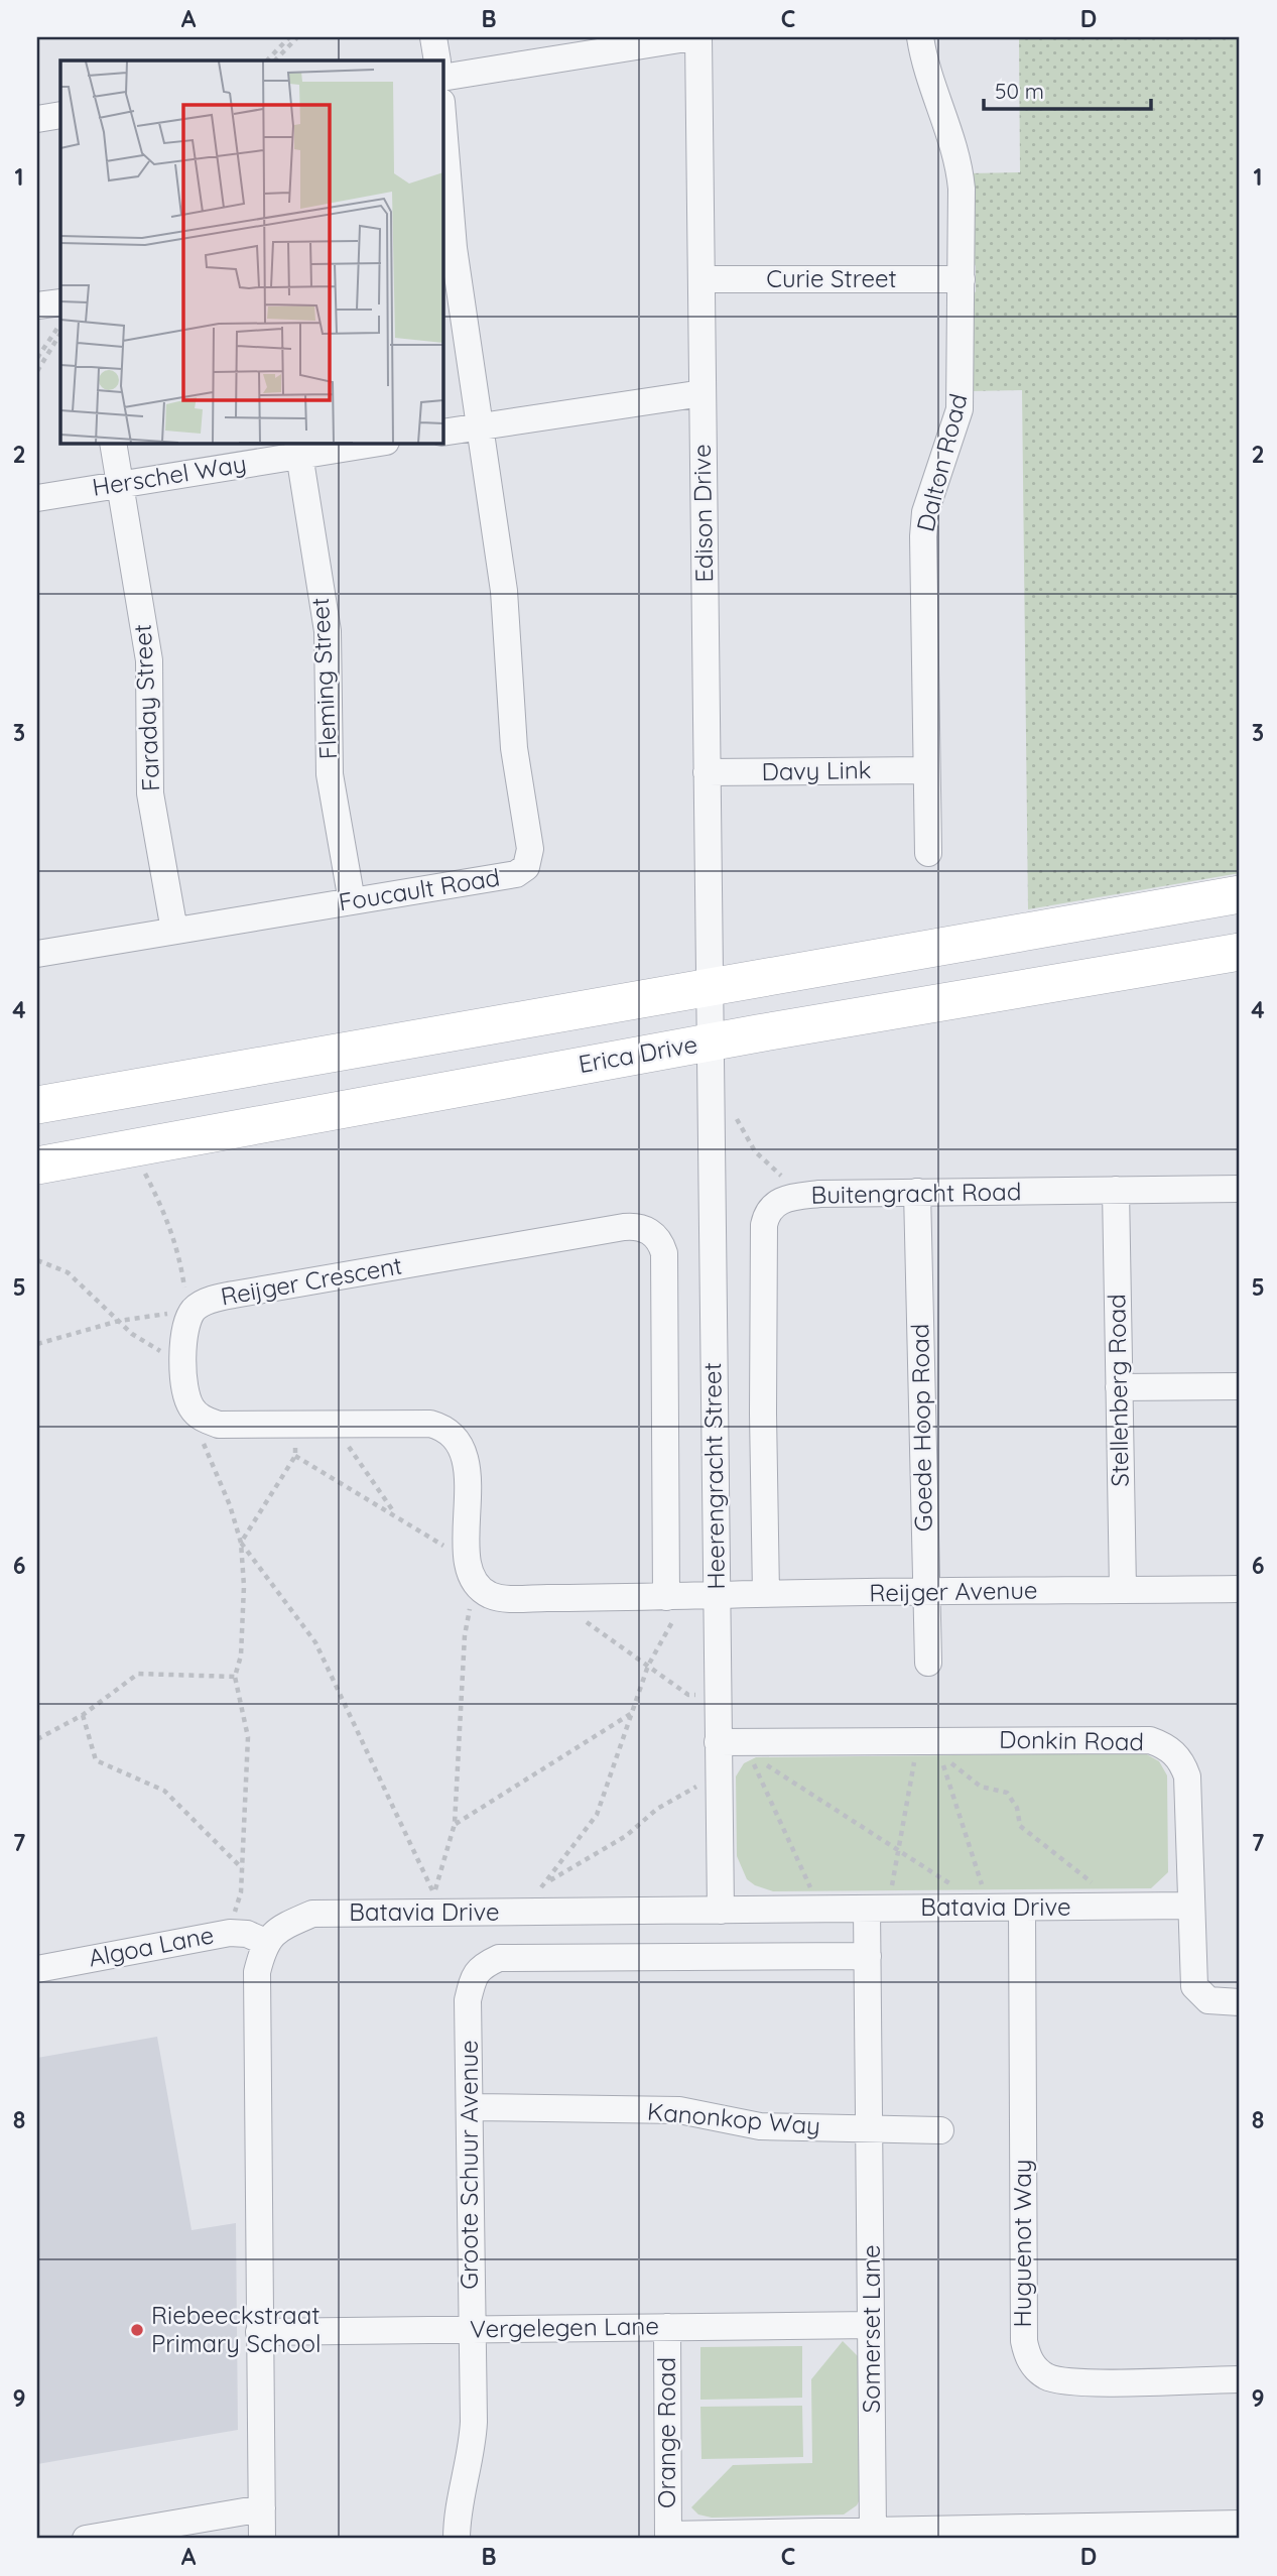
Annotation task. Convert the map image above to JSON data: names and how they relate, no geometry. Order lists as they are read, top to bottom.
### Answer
{
  "streets": {
    "main road": ["Erica Drive"],
    "street": [
      "Curie Street",
      "Dalton Road",
      "Herschel Way",
      "Edison Drive",
      "Fleming Street",
      "Faraday Street",
      "Davy Link",
      "Foucault Road",
      "Buitengracht Road",
      "Reijger Crescent",
      "Stellenberg Road",
      "Goede Hoop Road",
      "Heerengracht Street",
      "Reijger Avenue",
      "Donkin Road",
      "Batavia Drive",
      "Algoa Lane",
      "Kanonkop Way",
      "Groote Schuur Avenue",
      "Huguenot Way",
      "Vergelegen Lane",
      "Somerset Lane",
      "Orange Road"
    ]
  },
  "crossings": [
    ["Curie Street", "Dalton Road"],
    ["Curie Street", "Edison Drive"],
    ["Dalton Road", "Davy Link"],
    ["Herschel Way", "Fleming Street"],
    ["Herschel Way", "Faraday Street"],
    ["Edison Drive", "Davy Link"],
    ["Edison Drive", "Heerengracht Street"],
    ["Fleming Street", "Foucault Road"],
    ["Faraday Street", "Foucault Road"],
    ["Erica Drive", "Heerengracht Street"],
    ["Buitengracht Road", "Stellenberg Road"],
    ["Buitengracht Road", "Goede Hoop Road"],
    ["Buitengracht Road", "Reijger Avenue"],
    ["Reijger Crescent", "Reijger Avenue"],
    ["Stellenberg Road", "Reijger Avenue"],
    ["Goede Hoop Road", "Reijger Avenue"],
    ["Heerengracht Street", "Reijger Avenue"],
    ["Heerengracht Street", "Donkin Road"],
    ["Heerengracht Street", "Batavia Drive"],
    ["Donkin Road", "Batavia Drive"],
    ["Batavia Drive", "Algoa Lane"],
    ["Batavia Drive", "Groote Schuur Avenue"],
    ["Batavia Drive", "Huguenot Way"],
    ["Batavia Drive", "Somerset Lane"],
    ["Kanonkop Way", "Groote Schuur Avenue"],
    ["Kanonkop Way", "Somerset Lane"],
    ["Groote Schuur Avenue", "Vergelegen Lane"],
    ["Vergelegen Lane", "Somerset Lane"],
    ["Vergelegen Lane", "Orange Road"]
  ],
  "places": ["Riebeeckstraat Primary School"],
  "scale_bar": "50 m",
  "grid": {
    "columns": [
      "A",
      "B",
      "C",
      "D"
    ],
    "rows": [
      "1",
      "2",
      "3",
      "4",
      "5",
      "6",
      "7",
      "8",
      "9"
    ]
  }
}
